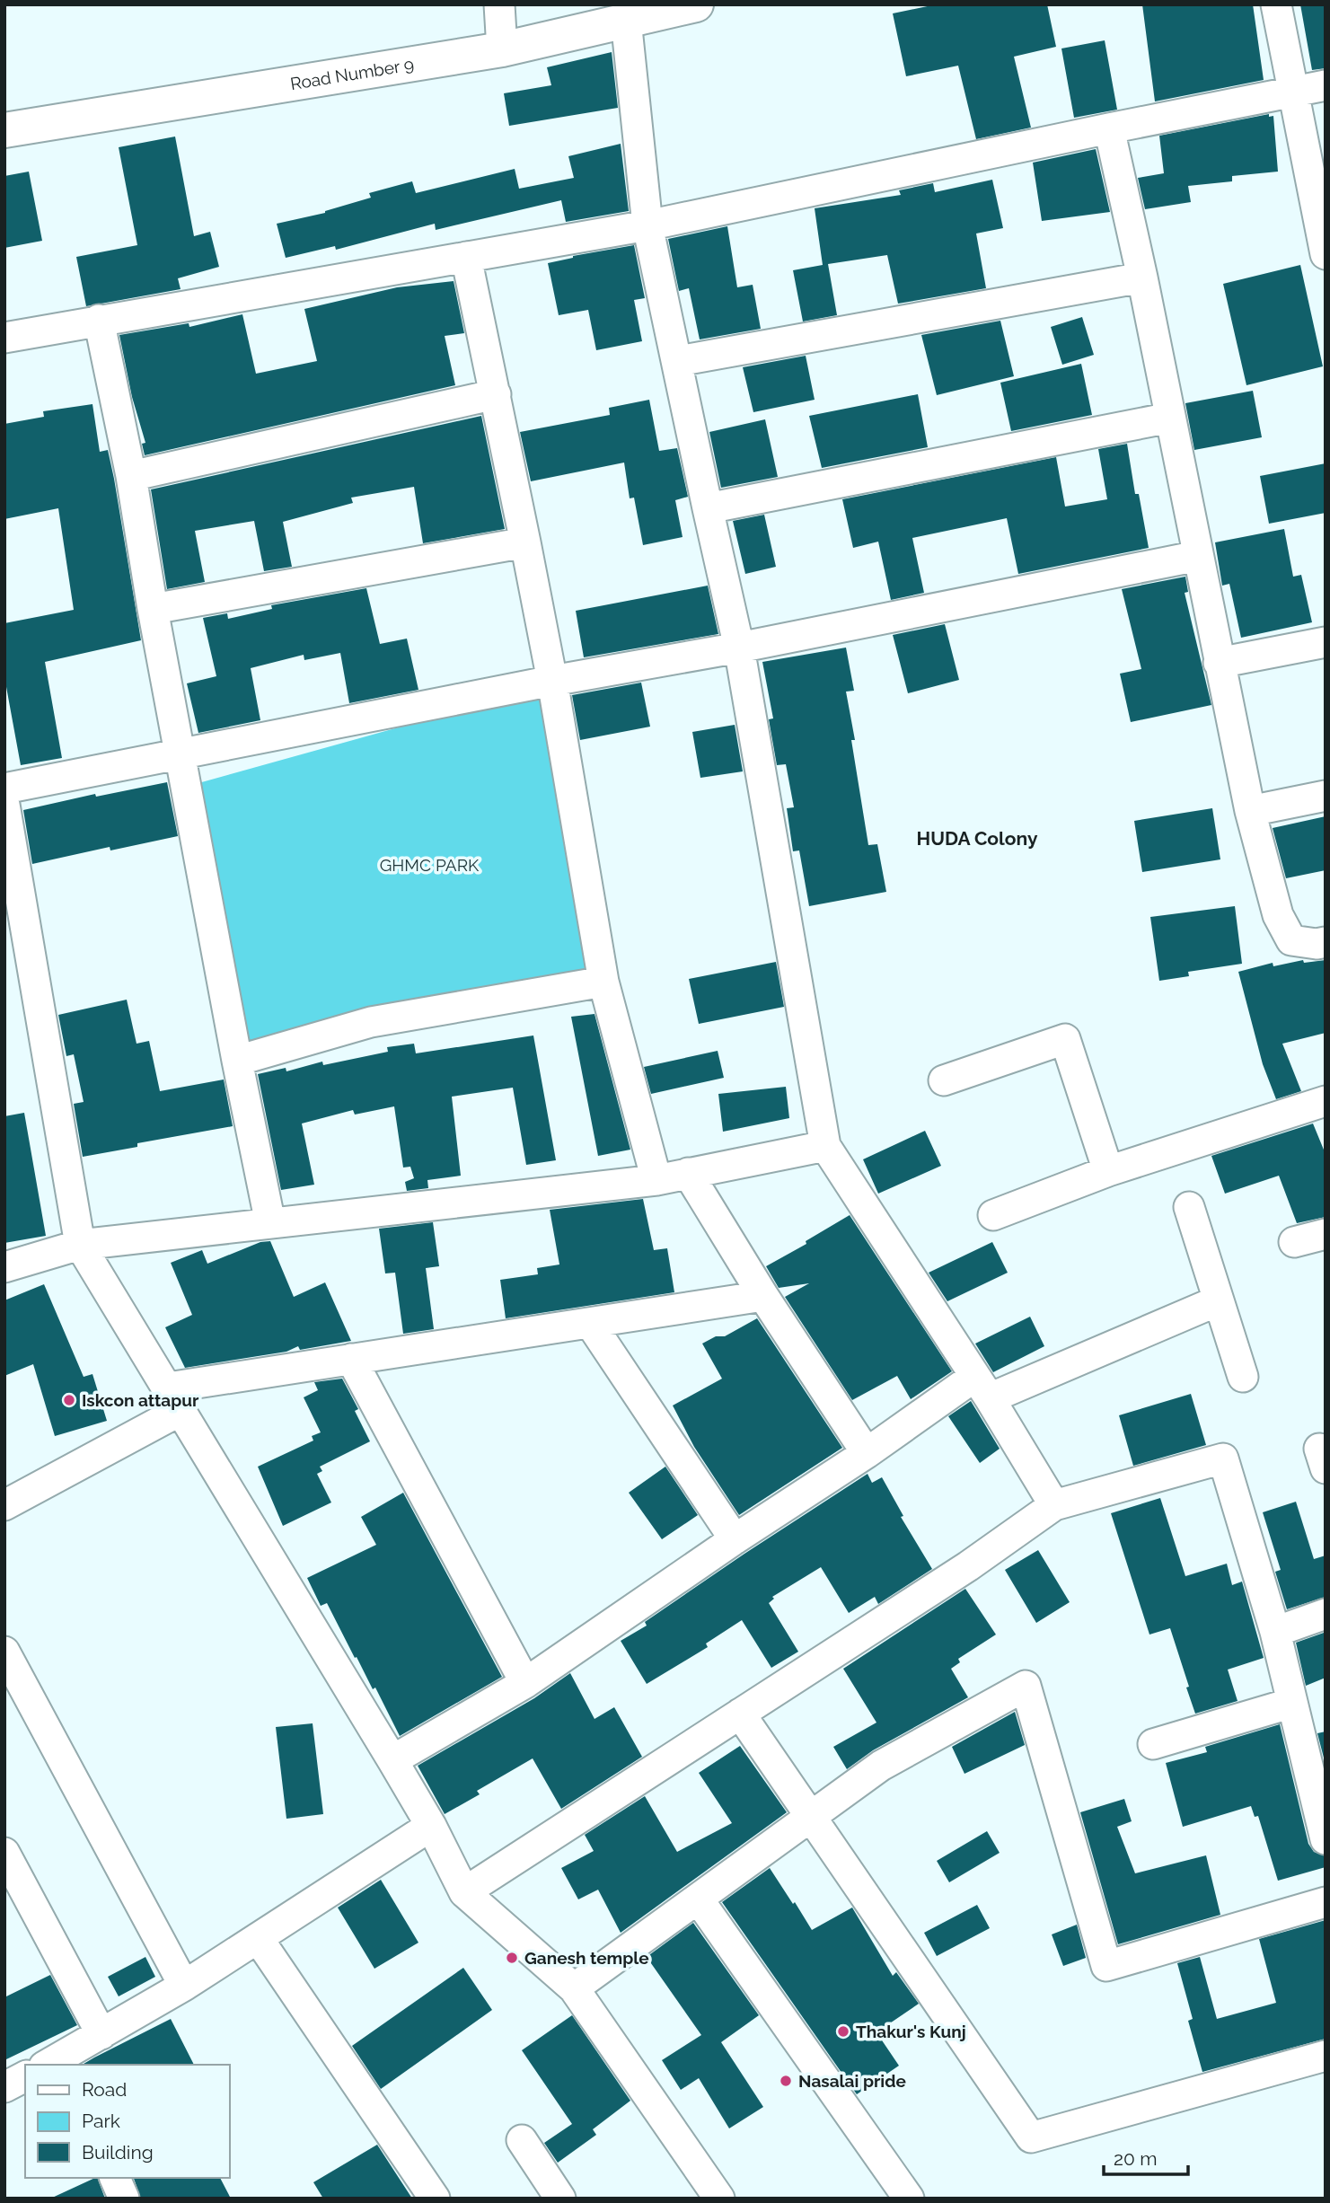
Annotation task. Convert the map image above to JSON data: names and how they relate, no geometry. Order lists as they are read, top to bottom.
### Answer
{
  "streets": {
    "street": ["Road Number 9"]
  },
  "districts": ["HUDA Colony"],
  "parks": ["GHMC PARK"],
  "places": [
    "Iskcon attapur",
    "Ganesh temple",
    "Thakur's Kunj",
    "Nasalai pride"
  ],
  "legend": ["Road", "Park", "Building"],
  "scale_bar": "20 m"
}
